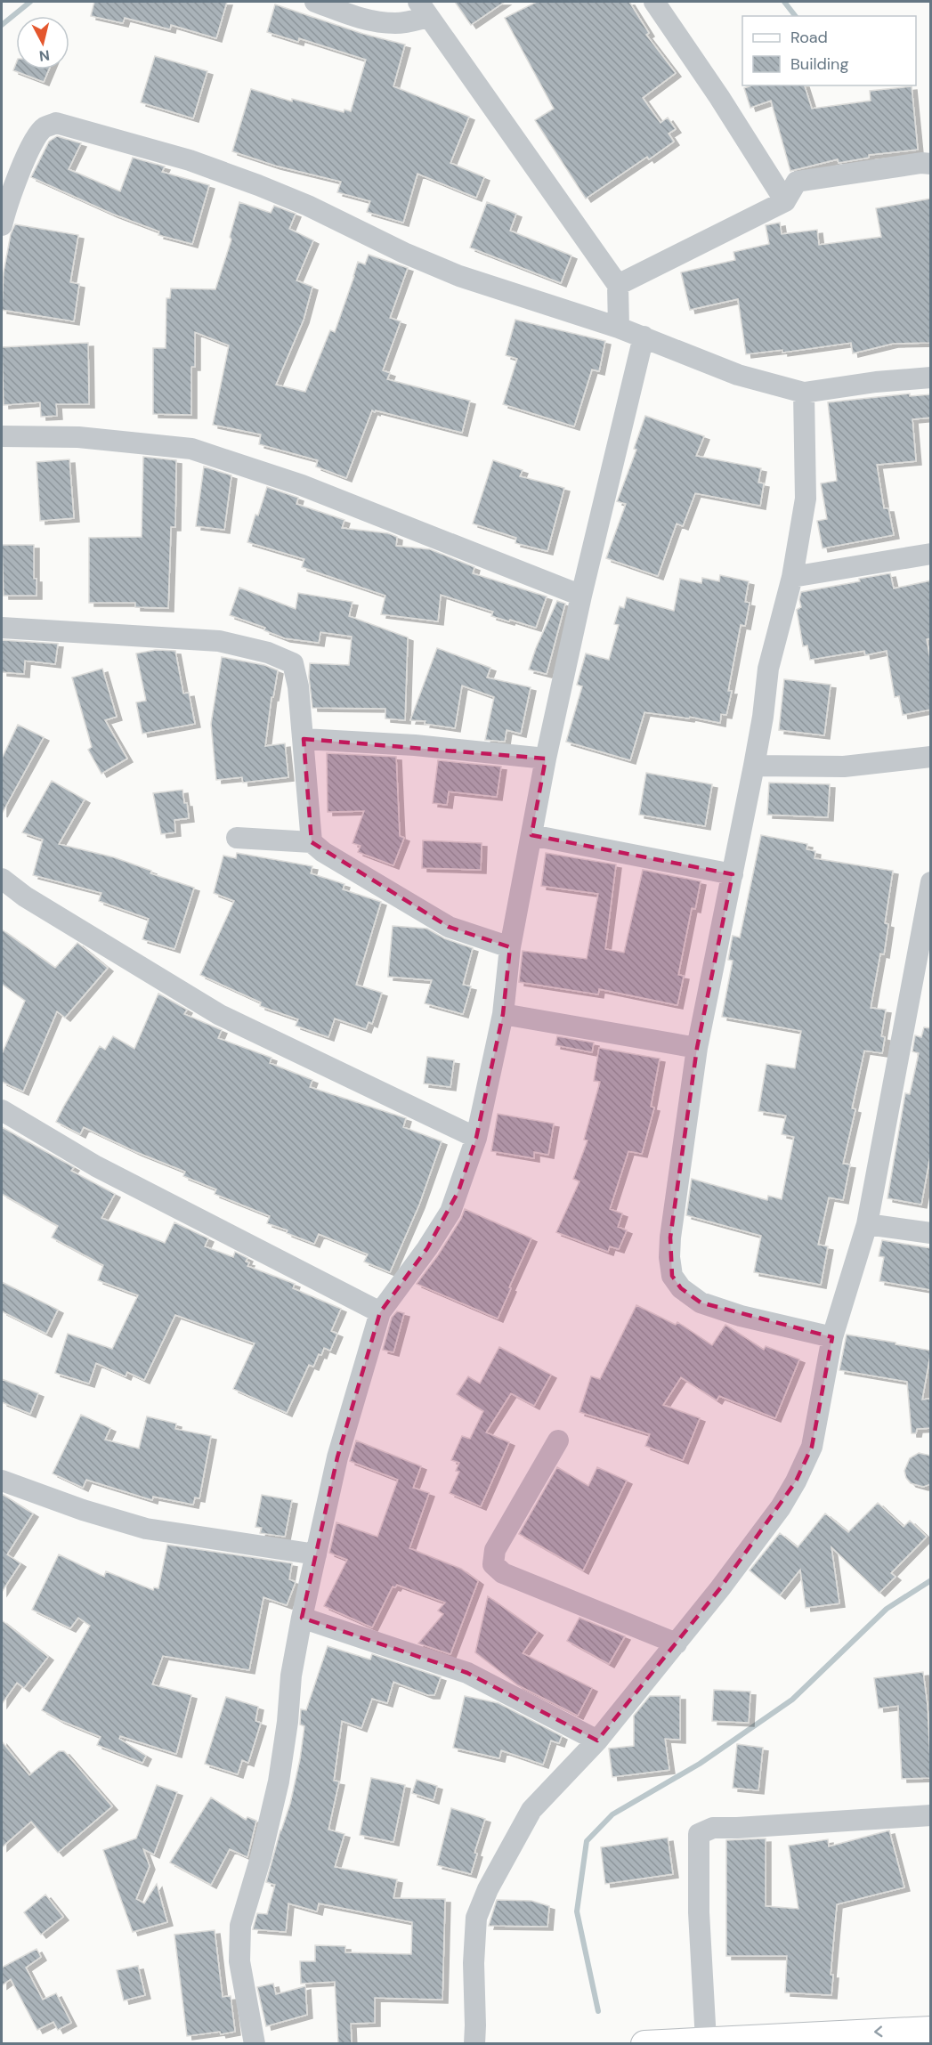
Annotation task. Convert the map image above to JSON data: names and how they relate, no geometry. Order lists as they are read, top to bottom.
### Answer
{
  "legend": ["Road", "Building"],
  "north": "bottom"
}
